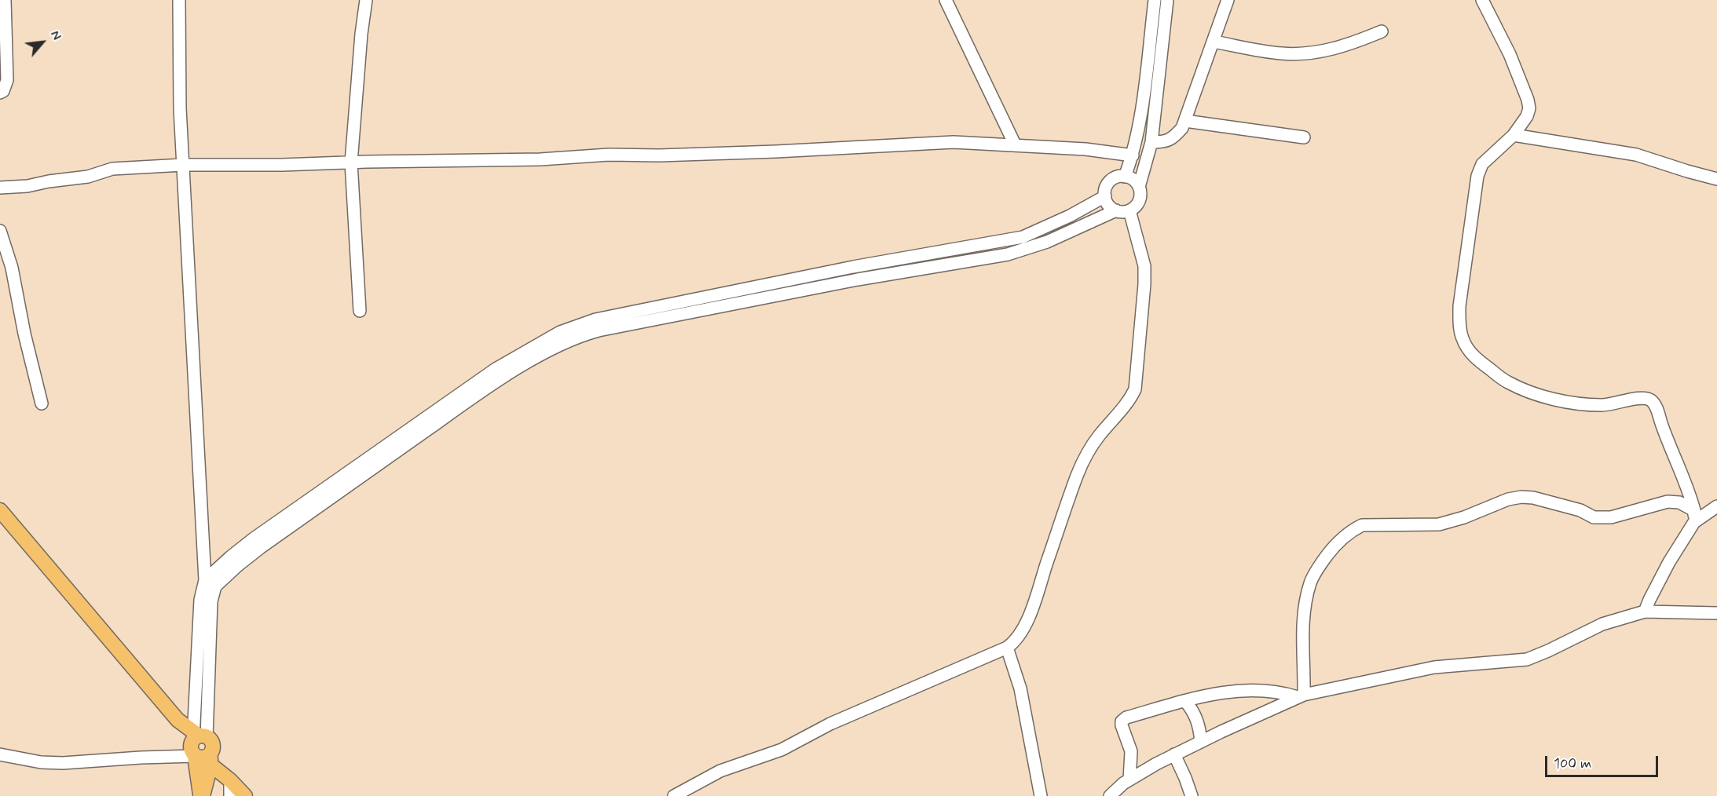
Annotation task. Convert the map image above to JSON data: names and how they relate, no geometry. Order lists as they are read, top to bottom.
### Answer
{
  "scale_bar": "100 m",
  "north": "top right"
}
